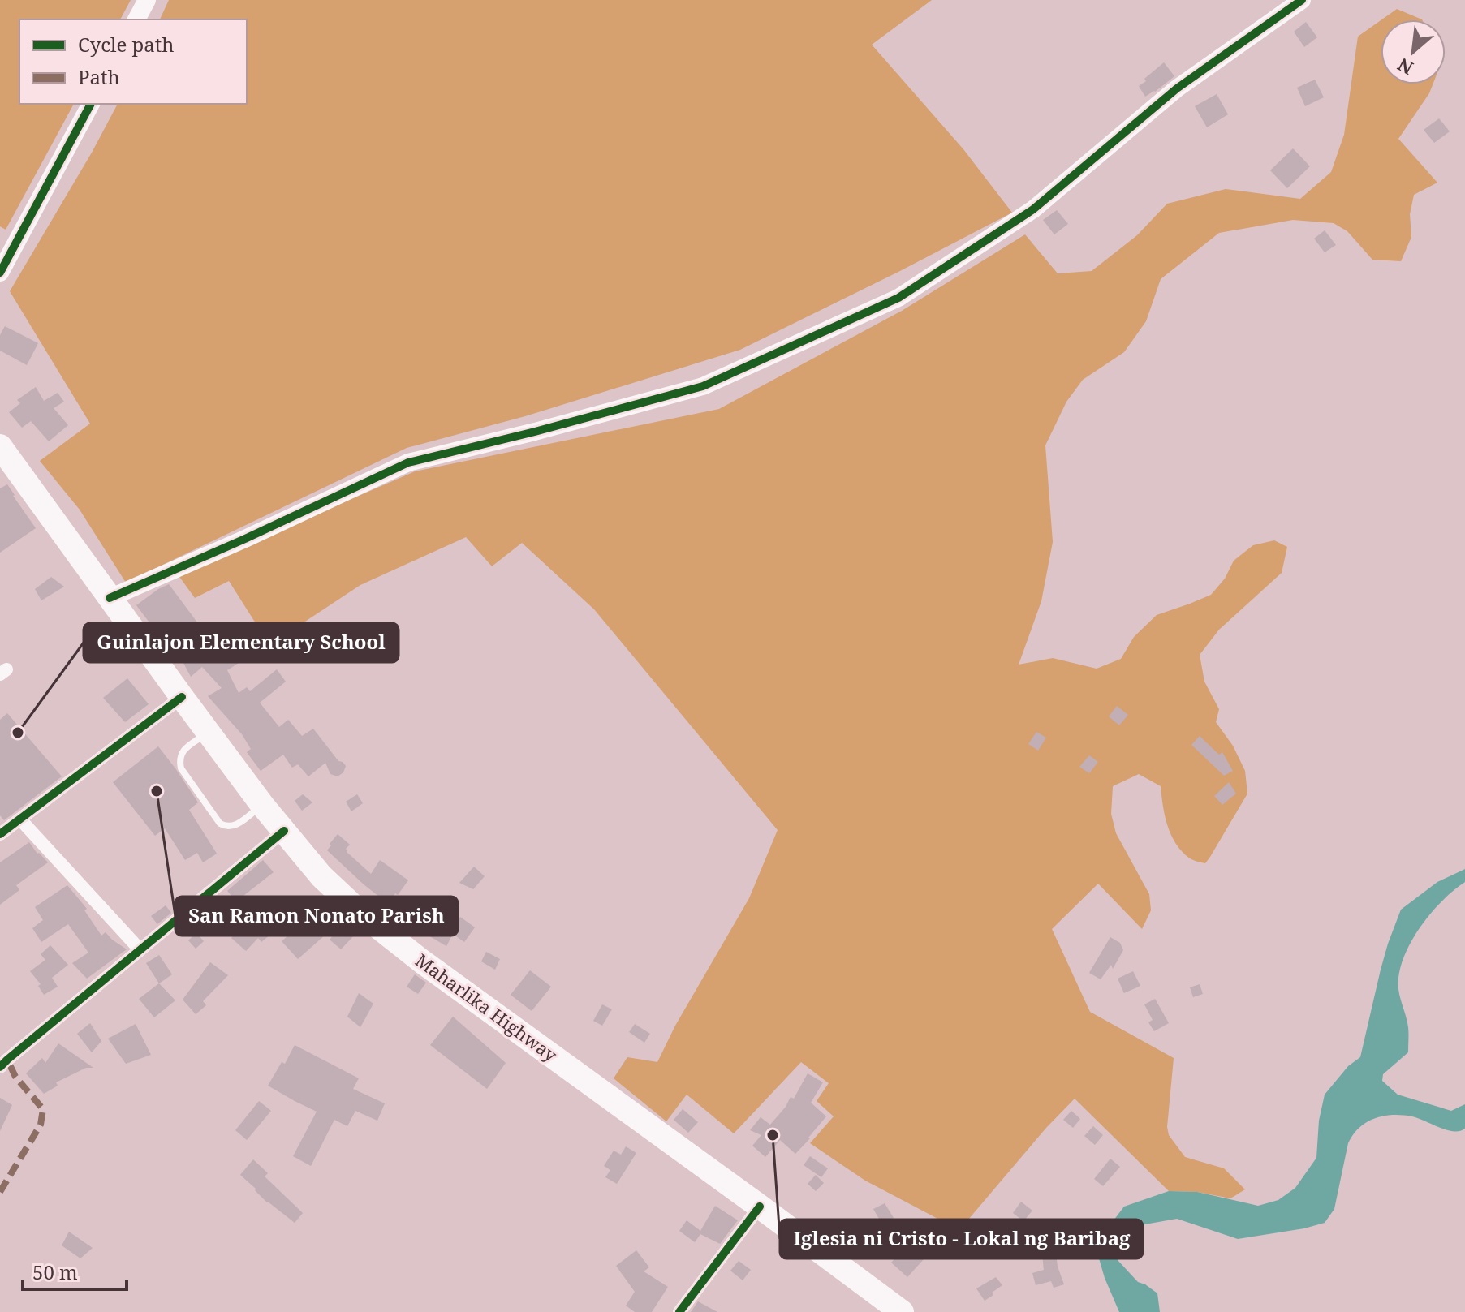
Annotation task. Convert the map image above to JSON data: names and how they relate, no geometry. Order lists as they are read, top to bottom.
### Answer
{
  "streets": {
    "highway": ["Maharlika Highway"]
  },
  "places": ["Guinlajon Elementary School", "San Ramon Nonato Parish", "Iglesia ni Cristo - Lokal ng Baribag"],
  "legend": ["Cycle path", "Path"],
  "scale_bar": "50 m",
  "north": "bottom left"
}
